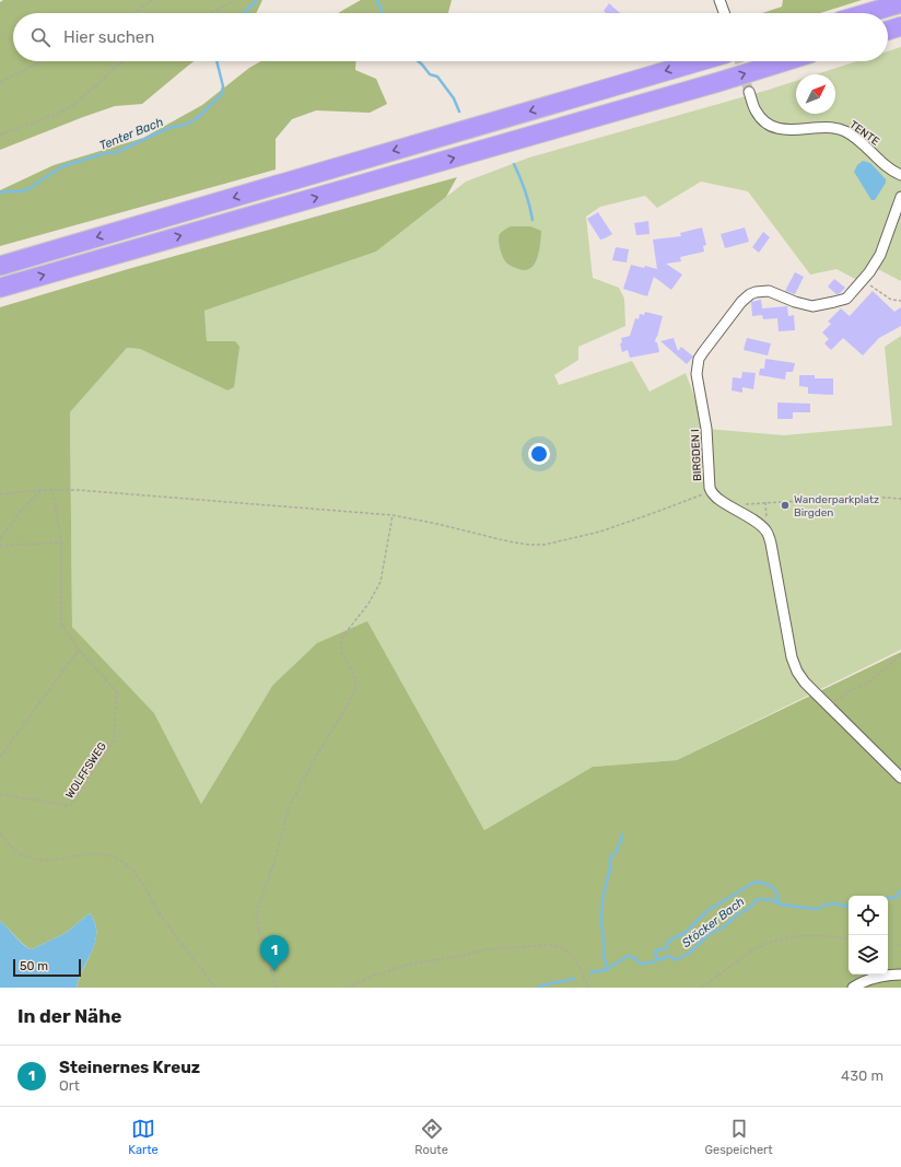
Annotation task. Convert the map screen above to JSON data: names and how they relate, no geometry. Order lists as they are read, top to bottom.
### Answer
{
  "streets": {
    "street": ["TENTE", "BIRGDEN I"],
    "path": ["WOLFFSWEG"]
  },
  "water": ["Tenter Bach", "Stöcker Bach"],
  "places": ["Wanderparkplatz Birgden"],
  "scale_bar": "50 m",
  "north": "top right",
  "page": {
    "search": "Hier suchen",
    "pins": "1",
    "scale": "50 m",
    "heading": "In der Nähe",
    "list": [
      {
        "mark": "1",
        "name": "Steinernes Kreuz",
        "note": "Ort",
        "value": "430 m"
      }
    ],
    "nav": ["Karte", "Route", "Gespeichert"]
  }
}
